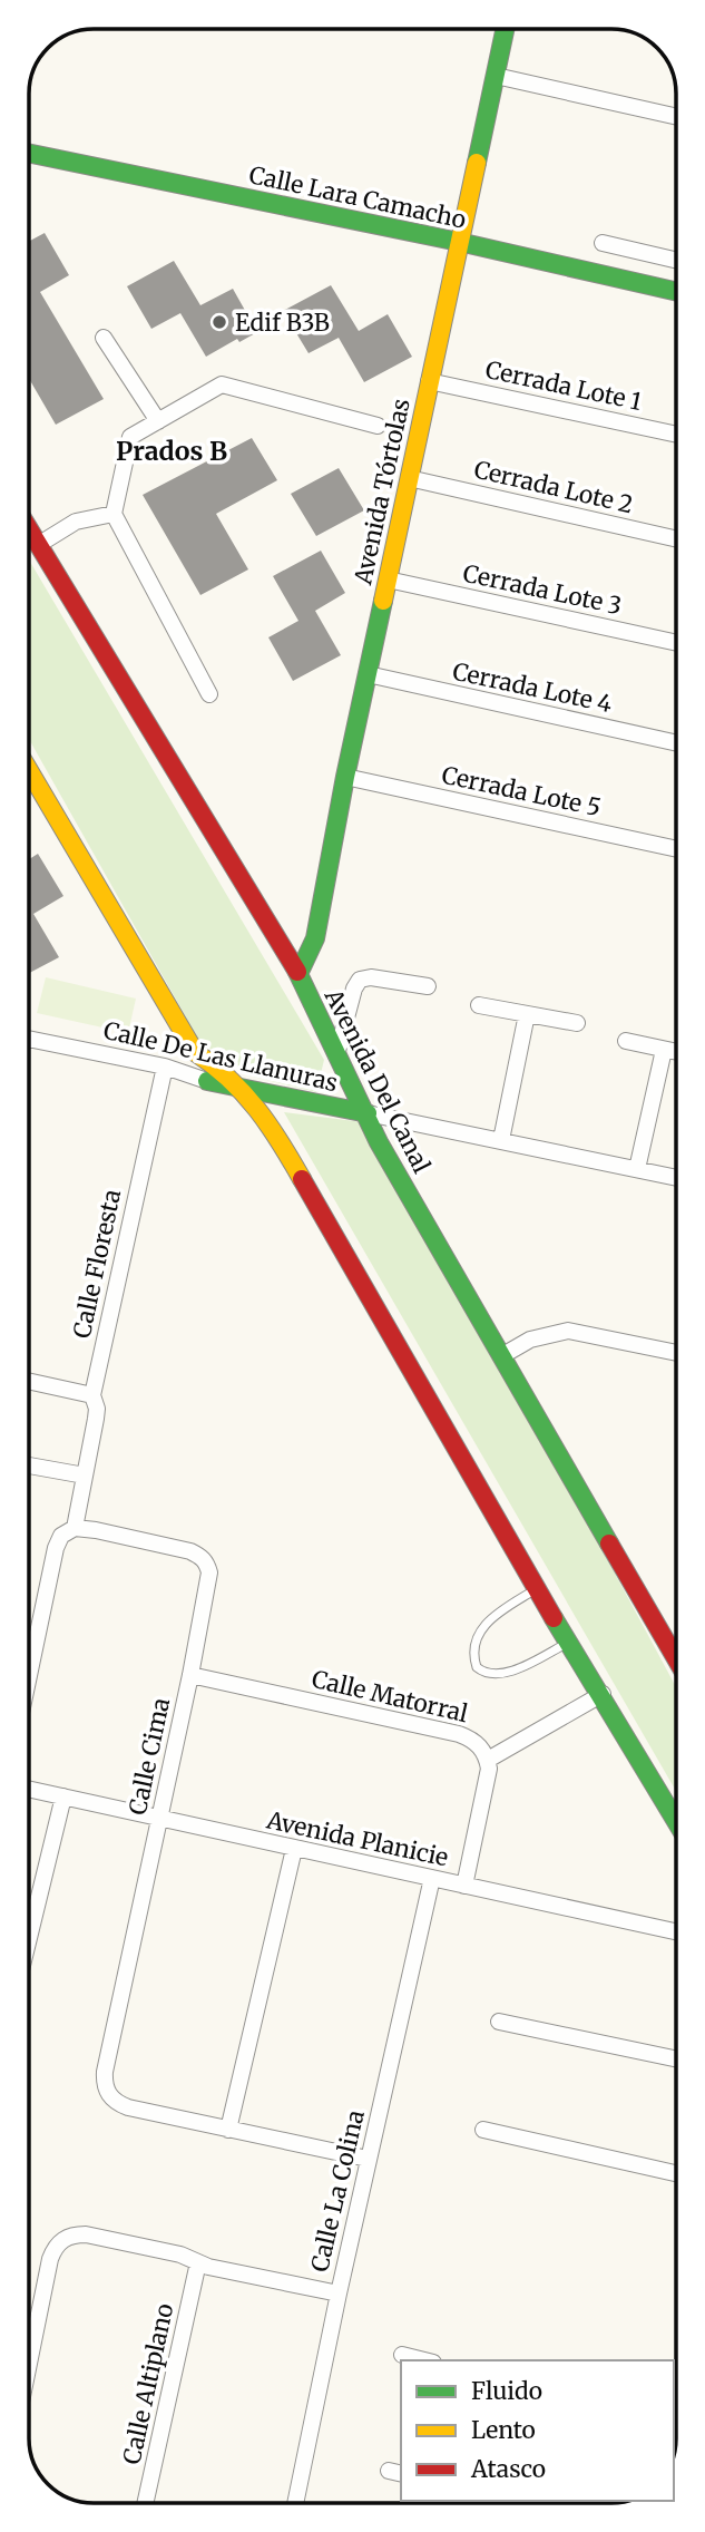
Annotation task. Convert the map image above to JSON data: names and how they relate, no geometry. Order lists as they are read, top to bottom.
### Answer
{
  "streets": {
    "main road": [
      "Calle Lara Camacho",
      "Avenida Tórtolas",
      "Calle De Las Llanuras",
      "Avenida Del Canal"
    ],
    "street": [
      "Cerrada Lote 1",
      "Cerrada Lote 2",
      "Cerrada Lote 3",
      "Cerrada Lote 4",
      "Cerrada Lote 5",
      "Calle Floresta",
      "Calle Matorral",
      "Calle Cima",
      "Avenida Planicie",
      "Calle La Colina",
      "Calle Altiplano"
    ]
  },
  "crossings": [
    ["Calle Lara Camacho", "Avenida Tórtolas"],
    ["Cerrada Lote 1", "Avenida Tórtolas"],
    ["Cerrada Lote 2", "Avenida Tórtolas"],
    ["Avenida Tórtolas", "Cerrada Lote 3"],
    ["Avenida Tórtolas", "Cerrada Lote 4"],
    ["Avenida Tórtolas", "Cerrada Lote 5"],
    ["Avenida Tórtolas", "Avenida Del Canal"],
    ["Calle De Las Llanuras", "Avenida Del Canal"],
    ["Calle De Las Llanuras", "Calle Floresta"],
    ["Calle Floresta", "Calle Cima"],
    ["Calle Matorral", "Calle Cima"],
    ["Calle Cima", "Avenida Planicie"],
    ["Avenida Planicie", "Calle La Colina"]
  ],
  "districts": ["Prados B"],
  "places": ["Edif B3B"],
  "legend": ["Fluido", "Lento", "Atasco"]
}
